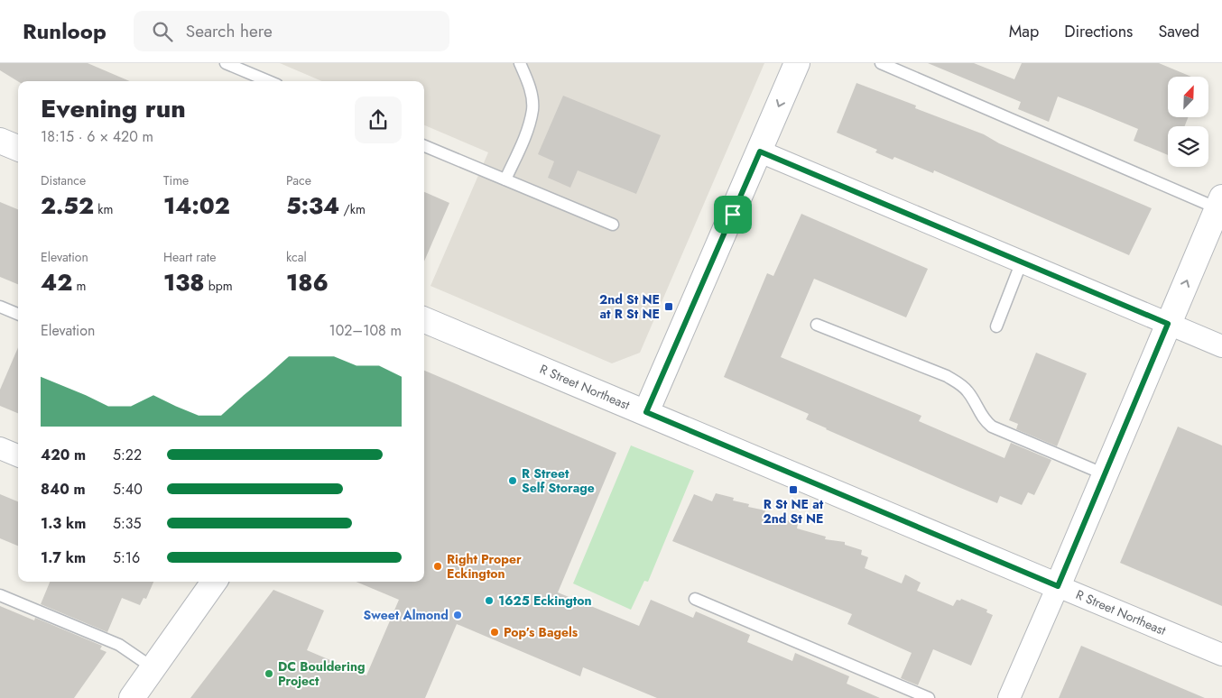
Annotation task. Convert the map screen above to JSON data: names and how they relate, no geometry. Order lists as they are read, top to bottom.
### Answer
{
  "streets": {
    "street": ["R Street Northeast"]
  },
  "places": {
    "transit": ["2nd St NE at R St NE", "R St NE at 2nd St NE"],
    "other": [
      "R Street Self Storage",
      "Right Proper Eckington",
      "1625 Eckington",
      "Sweet Almond",
      "Pop’s Bagels",
      "DC Bouldering Project"
    ]
  },
  "north": "top right",
  "page": {
    "header": "Runloop",
    "search": "Search here",
    "nav": ["Map", "Directions", "Saved"],
    "heading": ["Evening run", "18:15 · 6 × 420 m"],
    "stats": [
      ["Distance", "2.52 km"],
      ["Time", "14:02"],
      ["Pace", "5:34 /km"],
      ["Elevation", "42 m"],
      ["Heart rate", "138 bpm"],
      ["kcal", "186"]
    ],
    "chart": ["Elevation", "102–108 m"],
    "list": [
      {
        "name": "420 m",
        "note": "5:22"
      },
      {
        "name": "840 m",
        "note": "5:40"
      },
      {
        "name": "1.3 km",
        "note": "5:35"
      },
      {
        "name": "1.7 km",
        "note": "5:16"
      }
    ]
  }
}
